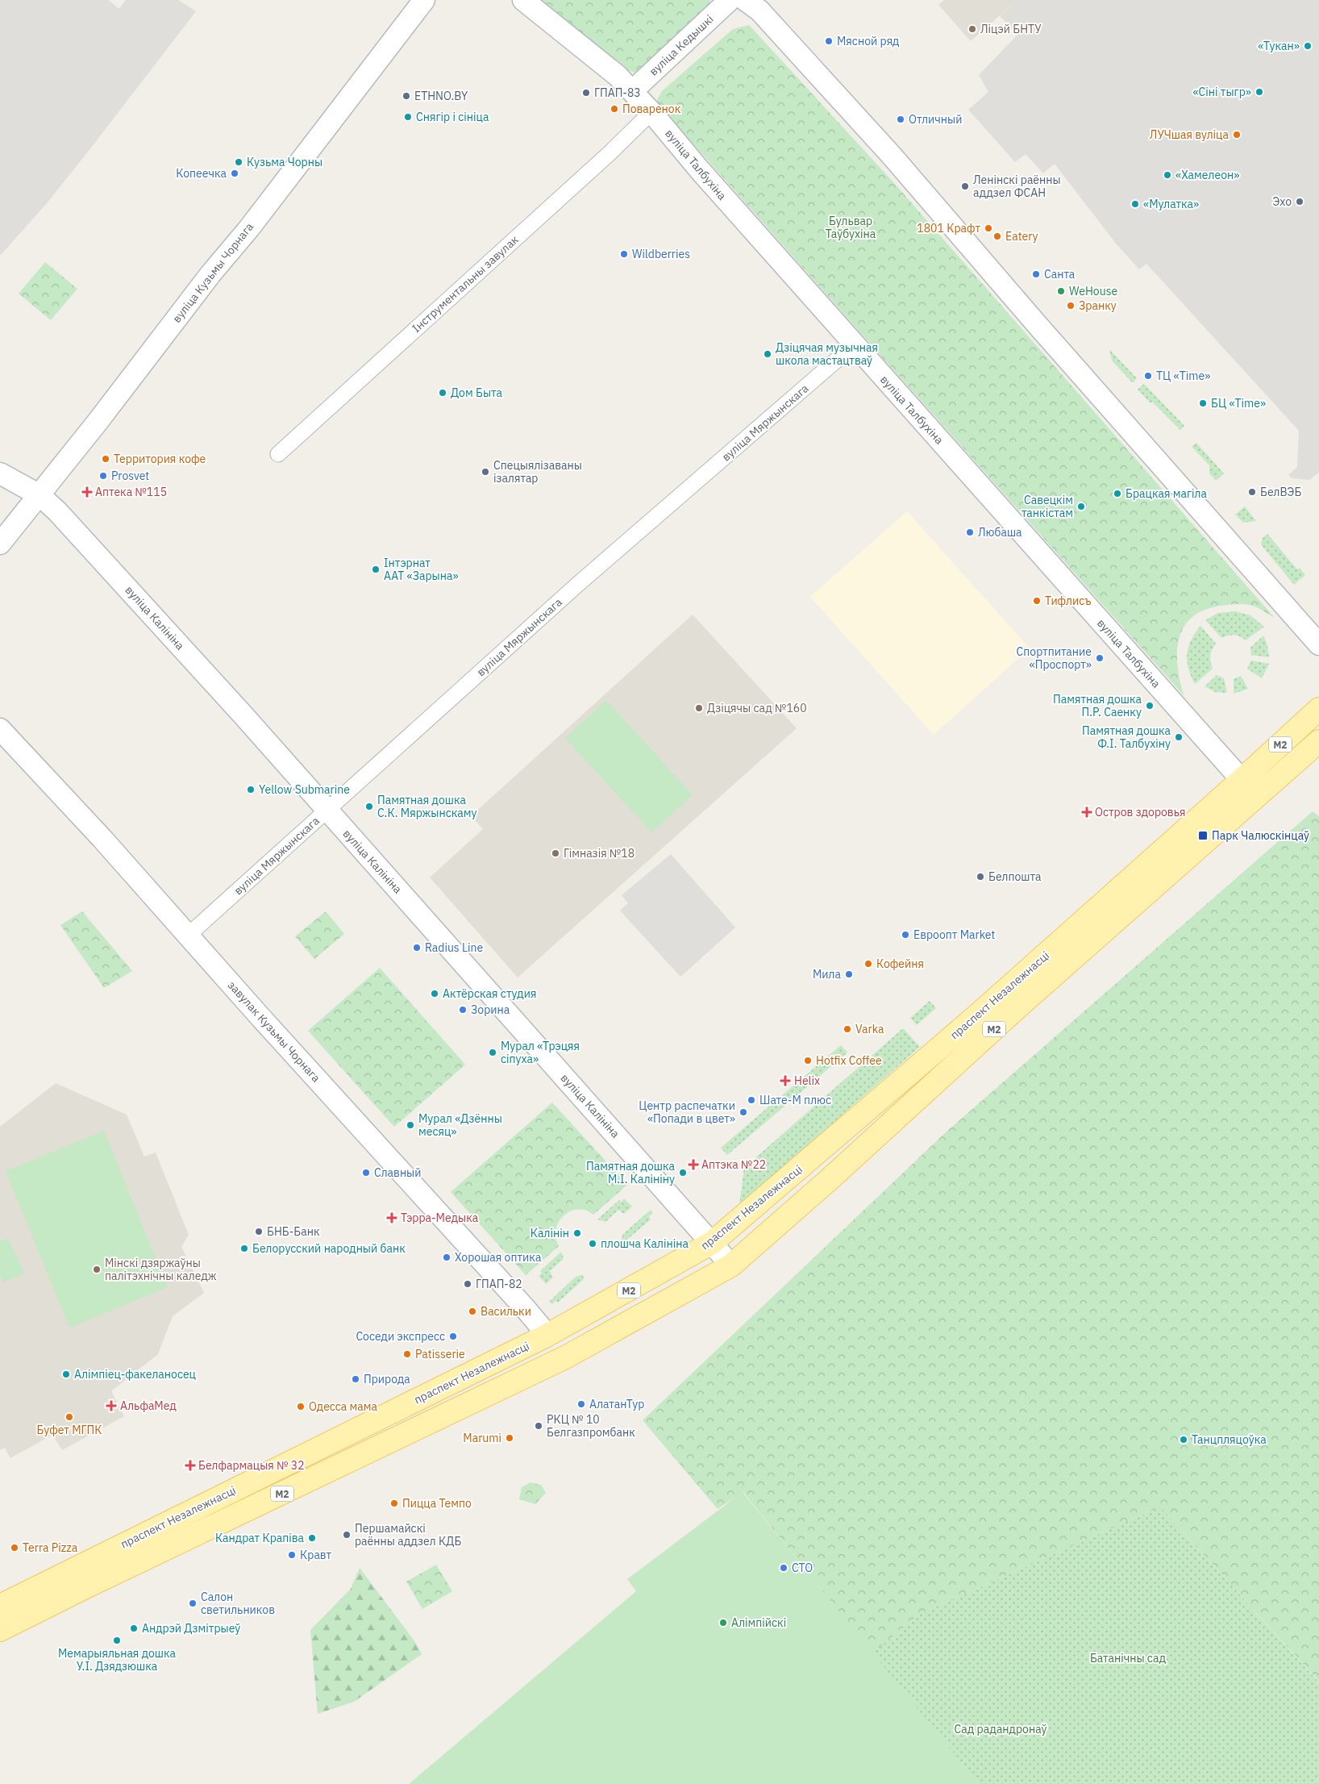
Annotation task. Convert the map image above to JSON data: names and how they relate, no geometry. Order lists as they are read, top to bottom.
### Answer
{
  "streets": {
    "main road": [
      "вуліца Кедышкі",
      "вуліца Талбухіна",
      "вуліца Кузьмы Чорнага",
      "вуліца Калініна",
      "М2",
      "праспект Незалежнасці",
      "завулак Кузьмы Чорнага"
    ],
    "street": ["Інструментальны завулак", "вуліца Мяржынскага"]
  },
  "crossings": [
    ["вуліца Кедышкі", "вуліца Талбухіна"],
    ["вуліца Талбухіна", "Інструментальны завулак"],
    ["вуліца Талбухіна", "вуліца Мяржынскага"],
    ["вуліца Талбухіна", "праспект Незалежнасці"],
    ["вуліца Кузьмы Чорнага", "вуліца Калініна"],
    ["вуліца Мяржынскага", "вуліца Калініна"],
    ["вуліца Мяржынскага", "завулак Кузьмы Чорнага"],
    ["вуліца Калініна", "праспект Незалежнасці"],
    ["праспект Незалежнасці", "завулак Кузьмы Чорнага"]
  ],
  "parks": ["Бульвар Таўбухіна", "Батанічны сад", "Сад радандронаў"],
  "places": {
    "other": [
      "Ліцэй БНТУ",
      "Мясной ряд",
      "«Тукан»",
      "«Сіні тыгр»",
      "ГПАП-83",
      "ETHNO.BY",
      "Поваренок",
      "Снягір і сініца",
      "Отличный",
      "ЛУЧшая вуліца",
      "Кузьма Чорны",
      "Копеечка",
      "«Хамелеон»",
      "Ленінскі раённы аддзел ФСАН",
      "Эхо",
      "«Мулатка»",
      "1801 Крафт",
      "Eatery",
      "Wildberries",
      "Санта",
      "WeHouse",
      "Зранку",
      "Дзіцячая музычная школа мастацтваў",
      "ТЦ «Time»",
      "Дом Быта",
      "БЦ «Time»",
      "Территория кофе",
      "Спецыялізаваны ізалятар",
      "Prosvet",
      "БелВЭБ",
      "Брацкая магіла",
      "Савецкім танкістам",
      "Любаша",
      "Інтэрнат ААТ «Зарына»",
      "Тифлисъ",
      "Спортпитание «Проспорт»",
      "Памятная дошка П.Р. Саенку",
      "Дзіцячы сад №160",
      "Памятная дошка Ф.І. Талбухіну",
      "Yellow Submarine",
      "Памятная дошка С.К. Мяржынскаму",
      "Гімназія №18",
      "Белпошта",
      "Евроопт Market",
      "Radius Line",
      "Кофейня",
      "Мила",
      "Актёрская студия",
      "Зорина",
      "Varka",
      "Мурал «Трэцяя сіпуха»",
      "Hotfix Coffee",
      "Шате-М плюс",
      "Центр распечатки «Попади в цвет»",
      "Мурал «Дзённы месяц»",
      "Славный",
      "Памятная дошка М.І. Калініну",
      "БНБ-Банк",
      "Калінін",
      "плошча Калініна",
      "Белорусский народный банк",
      "Хорошая оптика",
      "Мінскі дзяржаўны палітэхнічны каледж",
      "ГПАП-82",
      "Васильки",
      "Соседи экспресс",
      "Patisserie",
      "Алімпіец-факеланосец",
      "Природа",
      "АлатанТур",
      "Одесса мама",
      "Буфет МГПК",
      "РКЦ № 10 Белгазпромбанк",
      "Marumi",
      "Танцпляцоўка",
      "Пицца Темпо",
      "Першамайскі раённы аддзел КДБ",
      "Кандрат Крапіва",
      "Terra Pizza",
      "Кравт",
      "СТО",
      "Салон светильников",
      "Алімпійскі",
      "Андрэй Дзмітрыеў",
      "Мемарыяльная дошка У.І. Дзядзюшка"
    ],
    "health": [
      "Аптека №115",
      "Остров здоровья",
      "Helix",
      "Аптэка №22",
      "Тэрра-Медыка",
      "АльфаМед",
      "Белфармацыя № 32"
    ],
    "transit": ["Парк Чалюскінцаў"]
  }
}
